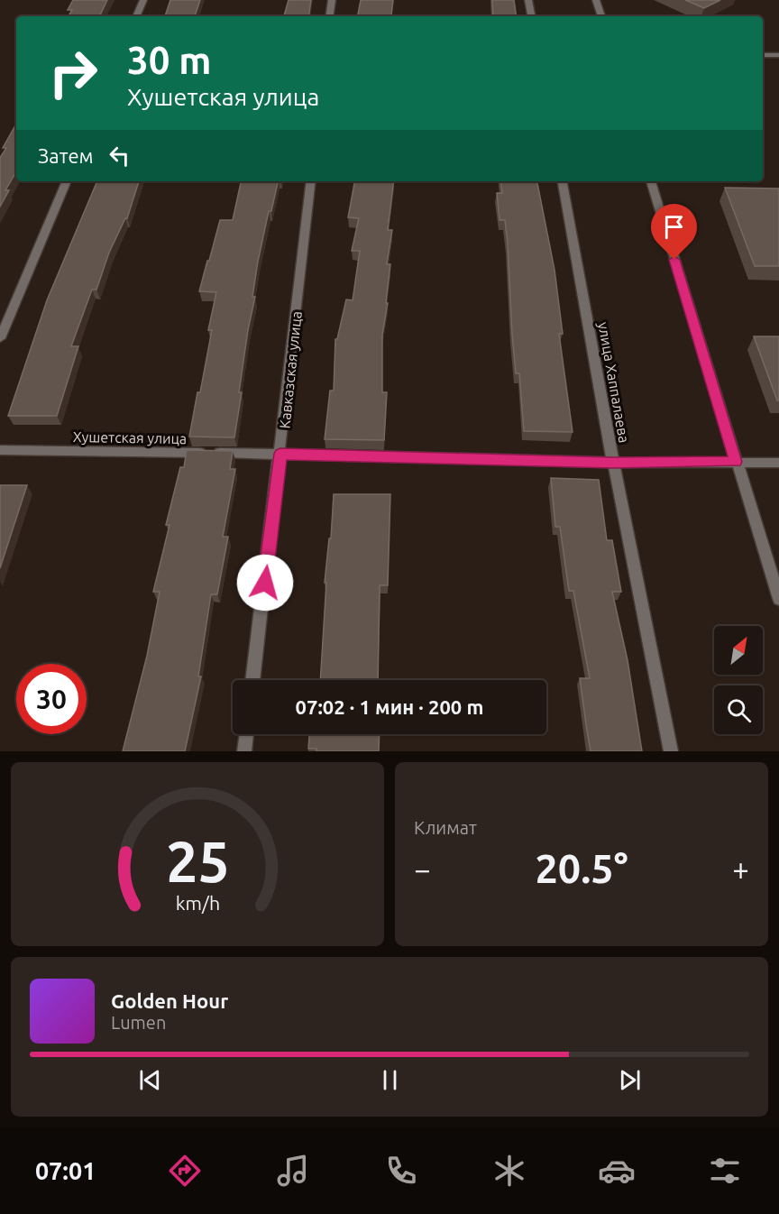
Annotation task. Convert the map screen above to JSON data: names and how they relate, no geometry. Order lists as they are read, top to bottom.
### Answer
{
  "streets": {
    "street": ["Кавказская улица", "улица Хаппалаева", "Хушетская улица"]
  },
  "crossings": [
    ["Кавказская улица", "Хушетская улица"],
    ["улица Хаппалаева", "Хушетская улица"]
  ],
  "north": "top right",
  "page": {
    "turn": ["30 m", "Хушетская улица"],
    "then": "Затем",
    "limit": "30",
    "trip": "07:02 · 1 мин · 200 m",
    "tile": "Климат",
    "heat": ["−", "20.5°", "+"],
    "song": ["Golden Hour", "Lumen"],
    "tabs": "07:01",
    "gauge": ["25", "km/h"]
  }
}
